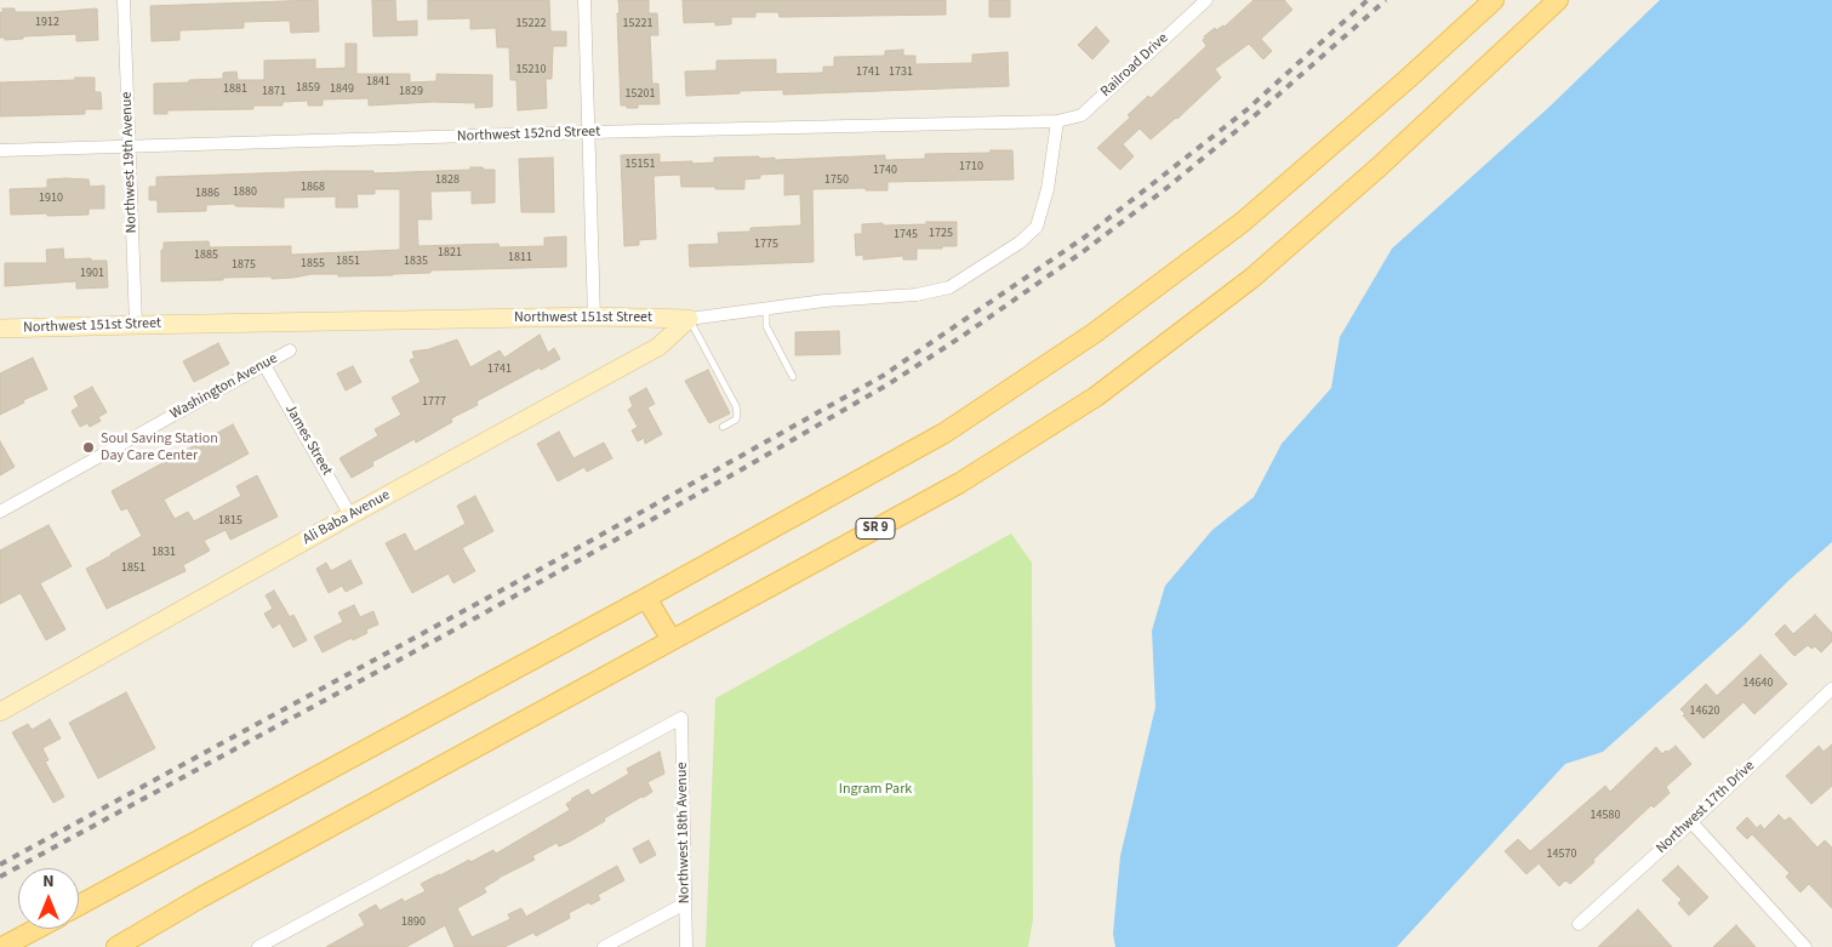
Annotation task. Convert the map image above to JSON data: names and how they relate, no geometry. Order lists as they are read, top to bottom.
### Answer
{
  "streets": {
    "main road": ["SR 9"],
    "street": [
      "Railroad Drive",
      "Northwest 152nd Street",
      "Northwest 19th Avenue",
      "Northwest 151st Street",
      "Washington Avenue",
      "James Street",
      "Ali Baba Avenue",
      "Northwest 17th Drive",
      "Northwest 18th Avenue"
    ]
  },
  "crossings": [
    ["Railroad Drive", "Northwest 152nd Street"],
    ["Railroad Drive", "Northwest 151st Street"],
    ["Northwest 152nd Street", "Northwest 19th Avenue"],
    ["Northwest 152nd Street", "Northwest 151st Street"],
    ["Northwest 19th Avenue", "Northwest 151st Street"],
    ["Northwest 151st Street", "Ali Baba Avenue"],
    ["Washington Avenue", "James Street"],
    ["James Street", "Ali Baba Avenue"]
  ],
  "parks": ["Ingram Park"],
  "places": ["Soul Saving Station Day Care Center"],
  "house_numbers": [
    "1912",
    "15222",
    "15221",
    "15210",
    "1741",
    "1731",
    "1841",
    "1859",
    "1881",
    "1849",
    "1871",
    "1829",
    "15201",
    "15151",
    "1710",
    "1740",
    "1828",
    "1750",
    "1868",
    "1880",
    "1886",
    "1910",
    "1725",
    "1745",
    "1775",
    "1821",
    "1885",
    "1811",
    "1851",
    "1835",
    "1855",
    "1875",
    "1901",
    "1741",
    "1777",
    "1815",
    "1831",
    "1851",
    "14640",
    "14620",
    "14580",
    "14570",
    "1890"
  ],
  "north": "top"
}
